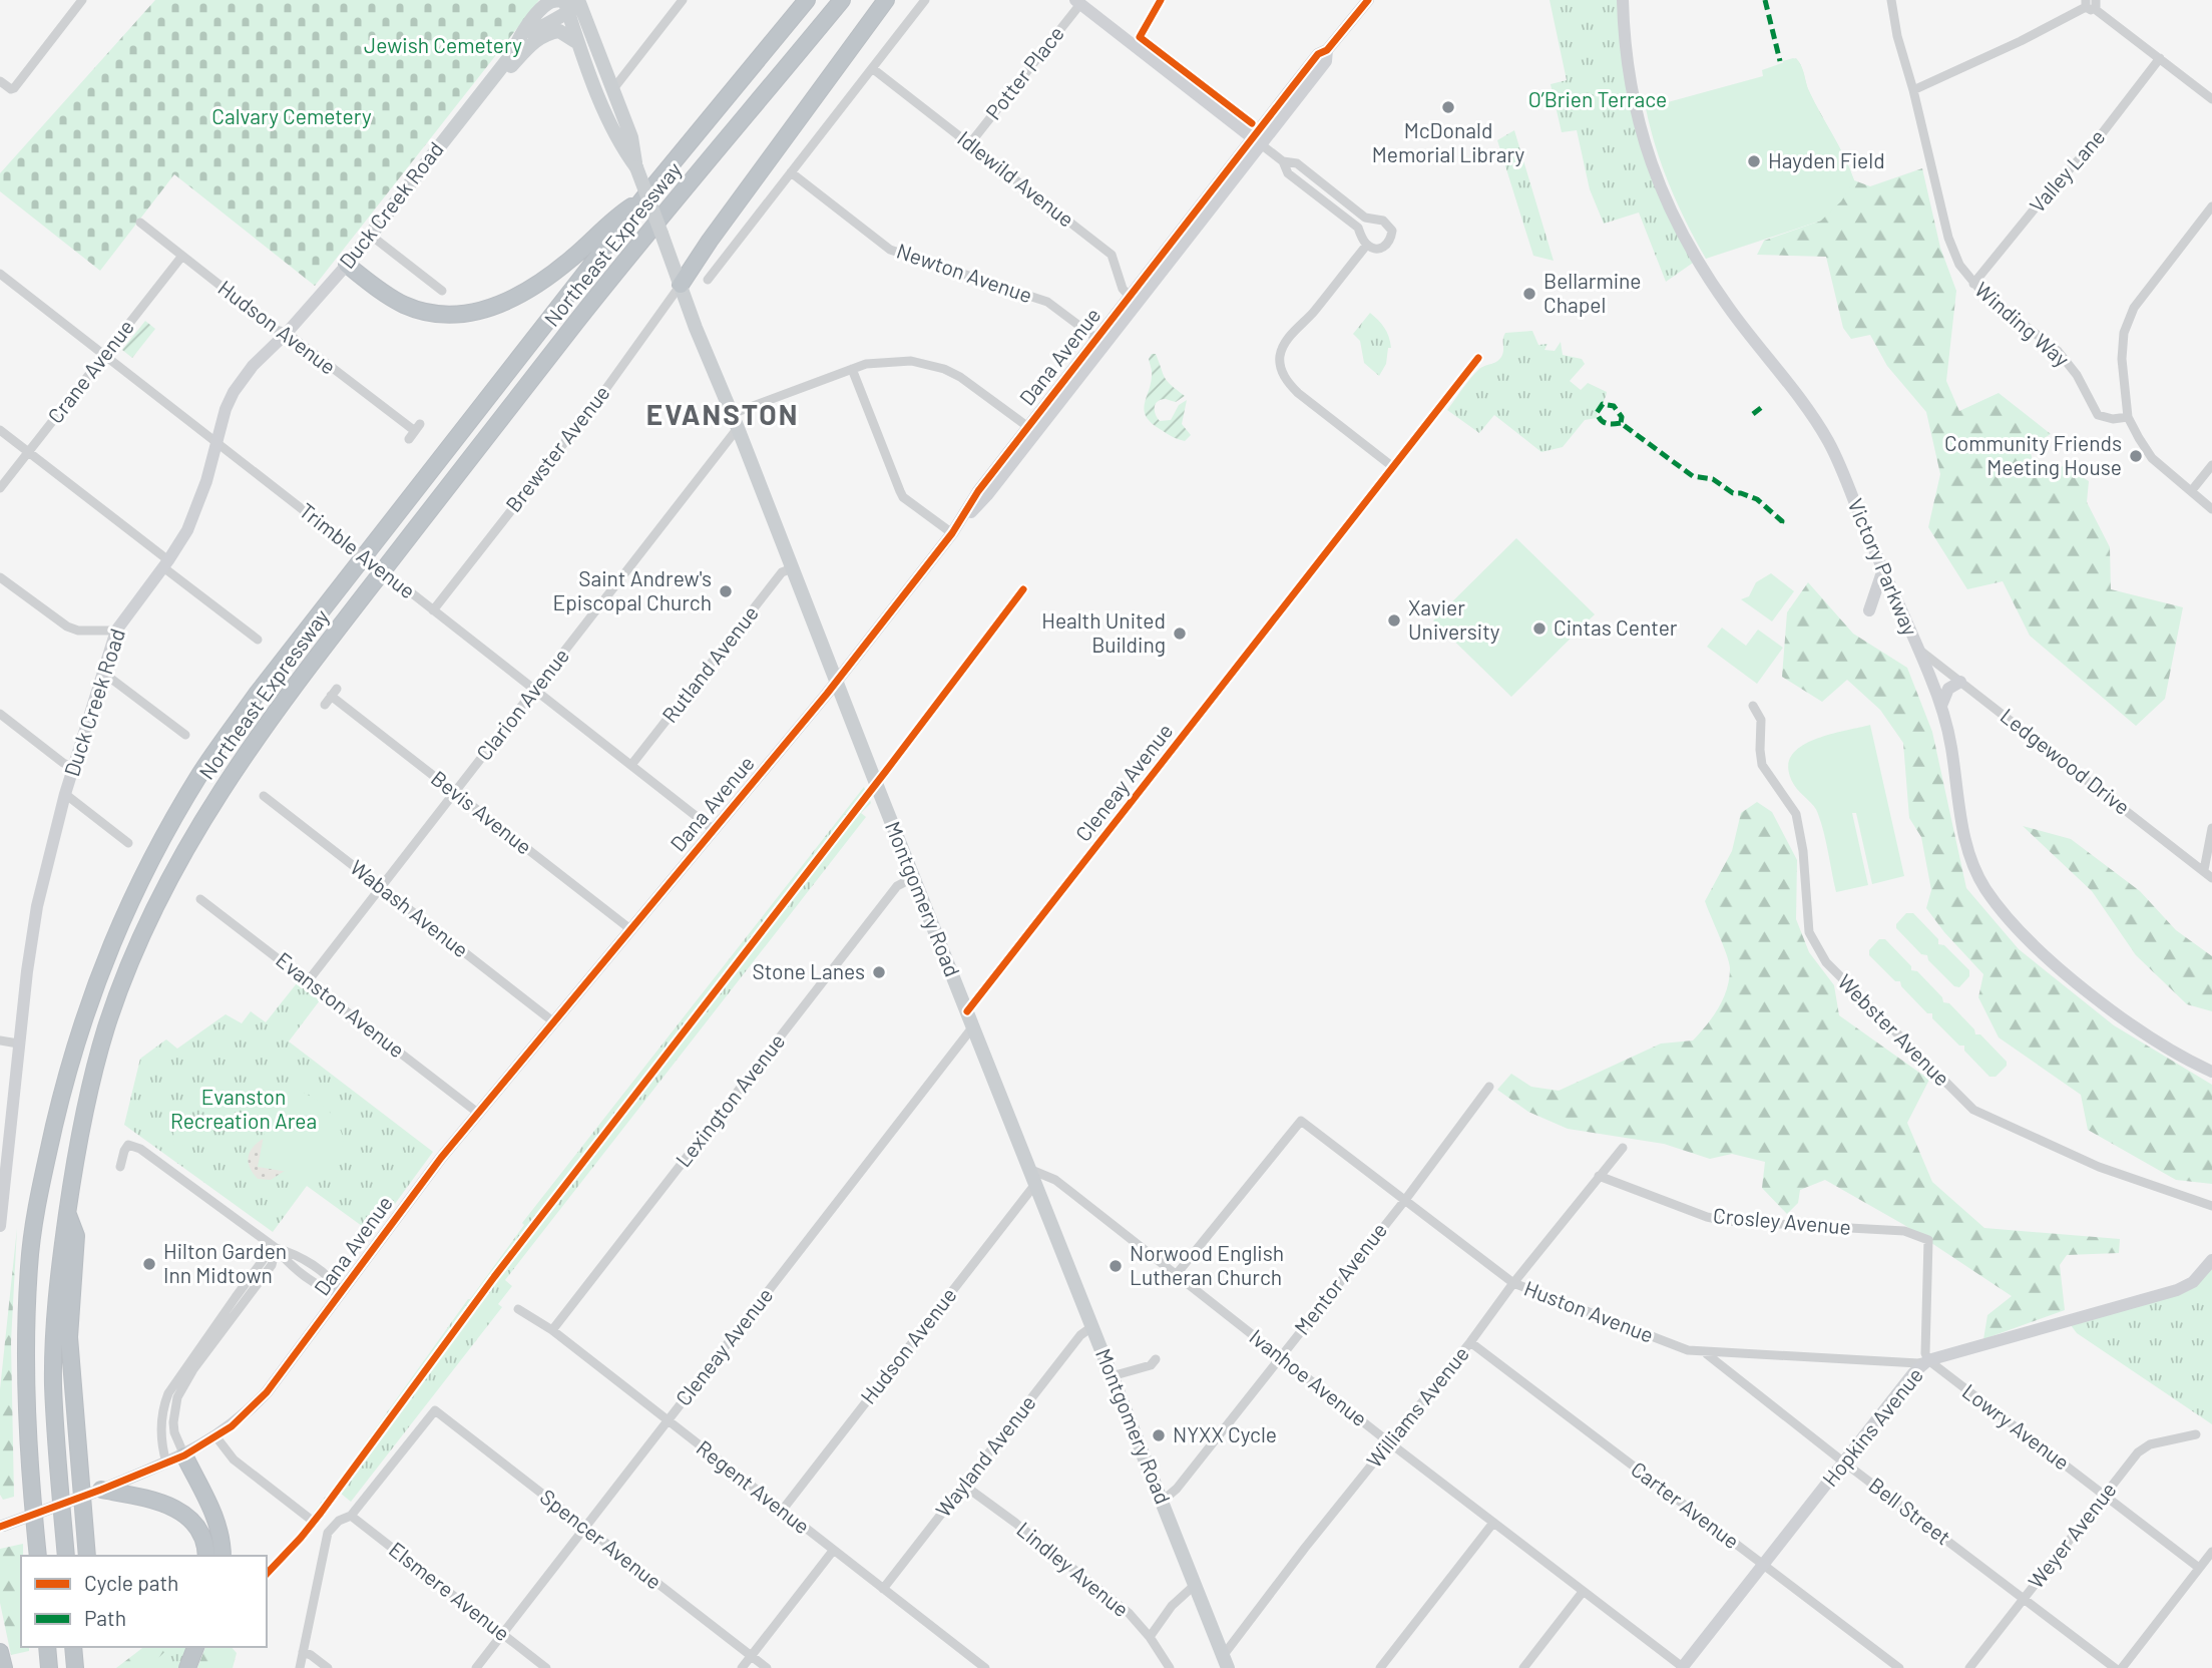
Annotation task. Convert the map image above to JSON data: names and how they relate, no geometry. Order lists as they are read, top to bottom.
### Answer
{
  "streets": {
    "highway": ["Northeast Expressway"],
    "main road": ["Duck Creek Road", "Montgomery Road"],
    "street": [
      "Potter Place",
      "Valley Lane",
      "Idlewild Avenue",
      "Newton Avenue",
      "Winding Way",
      "Hudson Avenue",
      "Dana Avenue",
      "Crane Avenue",
      "Brewster Avenue",
      "Trimble Avenue",
      "Victory Parkway",
      "Rutland Avenue",
      "Clarion Avenue",
      "Ledgewood Drive",
      "Cleneay Avenue",
      "Bevis Avenue",
      "Wabash Avenue",
      "Evanston Avenue",
      "Webster Avenue",
      "Lexington Avenue",
      "Crosley Avenue",
      "Mentor Avenue",
      "Huston Avenue",
      "Ivanhoe Avenue",
      "Williams Avenue",
      "Hopkins Avenue",
      "Lowry Avenue",
      "Wayland Avenue",
      "Regent Avenue",
      "Carter Avenue",
      "Bell Street",
      "Weyer Avenue",
      "Spencer Avenue",
      "Lindley Avenue",
      "Elsmere Avenue"
    ]
  },
  "crossings": [
    ["Potter Place", "Idlewild Avenue"],
    ["Valley Lane", "Winding Way"],
    ["Idlewild Avenue", "Dana Avenue"],
    ["Duck Creek Road", "Hudson Avenue"],
    ["Duck Creek Road", "Trimble Avenue"],
    ["Duck Creek Road", "Montgomery Road"],
    ["Newton Avenue", "Dana Avenue"],
    ["Hudson Avenue", "Crane Avenue"],
    ["Hudson Avenue", "Montgomery Road"],
    ["Hudson Avenue", "Ivanhoe Avenue"],
    ["Hudson Avenue", "Regent Avenue"],
    ["Dana Avenue", "Trimble Avenue"],
    ["Dana Avenue", "Bevis Avenue"],
    ["Dana Avenue", "Montgomery Road"],
    ["Dana Avenue", "Wabash Avenue"],
    ["Dana Avenue", "Evanston Avenue"],
    ["Crane Avenue", "Trimble Avenue"],
    ["Brewster Avenue", "Trimble Avenue"],
    ["Brewster Avenue", "Montgomery Road"],
    ["Trimble Avenue", "Rutland Avenue"],
    ["Trimble Avenue", "Clarion Avenue"],
    ["Victory Parkway", "Ledgewood Drive"],
    ["Rutland Avenue", "Montgomery Road"],
    ["Clarion Avenue", "Bevis Avenue"],
    ["Clarion Avenue", "Montgomery Road"],
    ["Clarion Avenue", "Wabash Avenue"],
    ["Clarion Avenue", "Evanston Avenue"],
    ["Cleneay Avenue", "Montgomery Road"],
    ["Cleneay Avenue", "Regent Avenue"],
    ["Cleneay Avenue", "Spencer Avenue"],
    ["Cleneay Avenue", "Elsmere Avenue"],
    ["Montgomery Road", "Lexington Avenue"],
    ["Montgomery Road", "Mentor Avenue"],
    ["Montgomery Road", "Ivanhoe Avenue"],
    ["Montgomery Road", "Williams Avenue"],
    ["Montgomery Road", "Wayland Avenue"],
    ["Lexington Avenue", "Regent Avenue"],
    ["Crosley Avenue", "Huston Avenue"],
    ["Crosley Avenue", "Williams Avenue"],
    ["Crosley Avenue", "Hopkins Avenue"],
    ["Crosley Avenue", "Lowry Avenue"],
    ["Mentor Avenue", "Huston Avenue"],
    ["Mentor Avenue", "Ivanhoe Avenue"],
    ["Huston Avenue", "Ivanhoe Avenue"],
    ["Huston Avenue", "Williams Avenue"],
    ["Huston Avenue", "Hopkins Avenue"],
    ["Huston Avenue", "Lowry Avenue"],
    ["Huston Avenue", "Bell Street"],
    ["Ivanhoe Avenue", "Williams Avenue"],
    ["Ivanhoe Avenue", "Hopkins Avenue"],
    ["Williams Avenue", "Carter Avenue"],
    ["Hopkins Avenue", "Lowry Avenue"],
    ["Hopkins Avenue", "Carter Avenue"],
    ["Hopkins Avenue", "Bell Street"],
    ["Lowry Avenue", "Weyer Avenue"],
    ["Wayland Avenue", "Regent Avenue"],
    ["Wayland Avenue", "Lindley Avenue"],
    ["Bell Street", "Weyer Avenue"],
    ["Spencer Avenue", "Elsmere Avenue"]
  ],
  "districts": ["EVANSTON"],
  "parks": [
    "Jewish Cemetery",
    "O’Brien Terrace",
    "Calvary Cemetery",
    "Evanston Recreation Area"
  ],
  "places": [
    "McDonald Memorial Library",
    "Hayden Field",
    "Bellarmine Chapel",
    "Community Friends Meeting House",
    "Saint Andrew's Episcopal Church",
    "Xavier University",
    "Cintas Center",
    "Health United Building",
    "Stone Lanes",
    "Hilton Garden Inn Midtown",
    "Norwood English Lutheran Church",
    "NYXX Cycle"
  ],
  "legend": ["Cycle path", "Path"]
}
